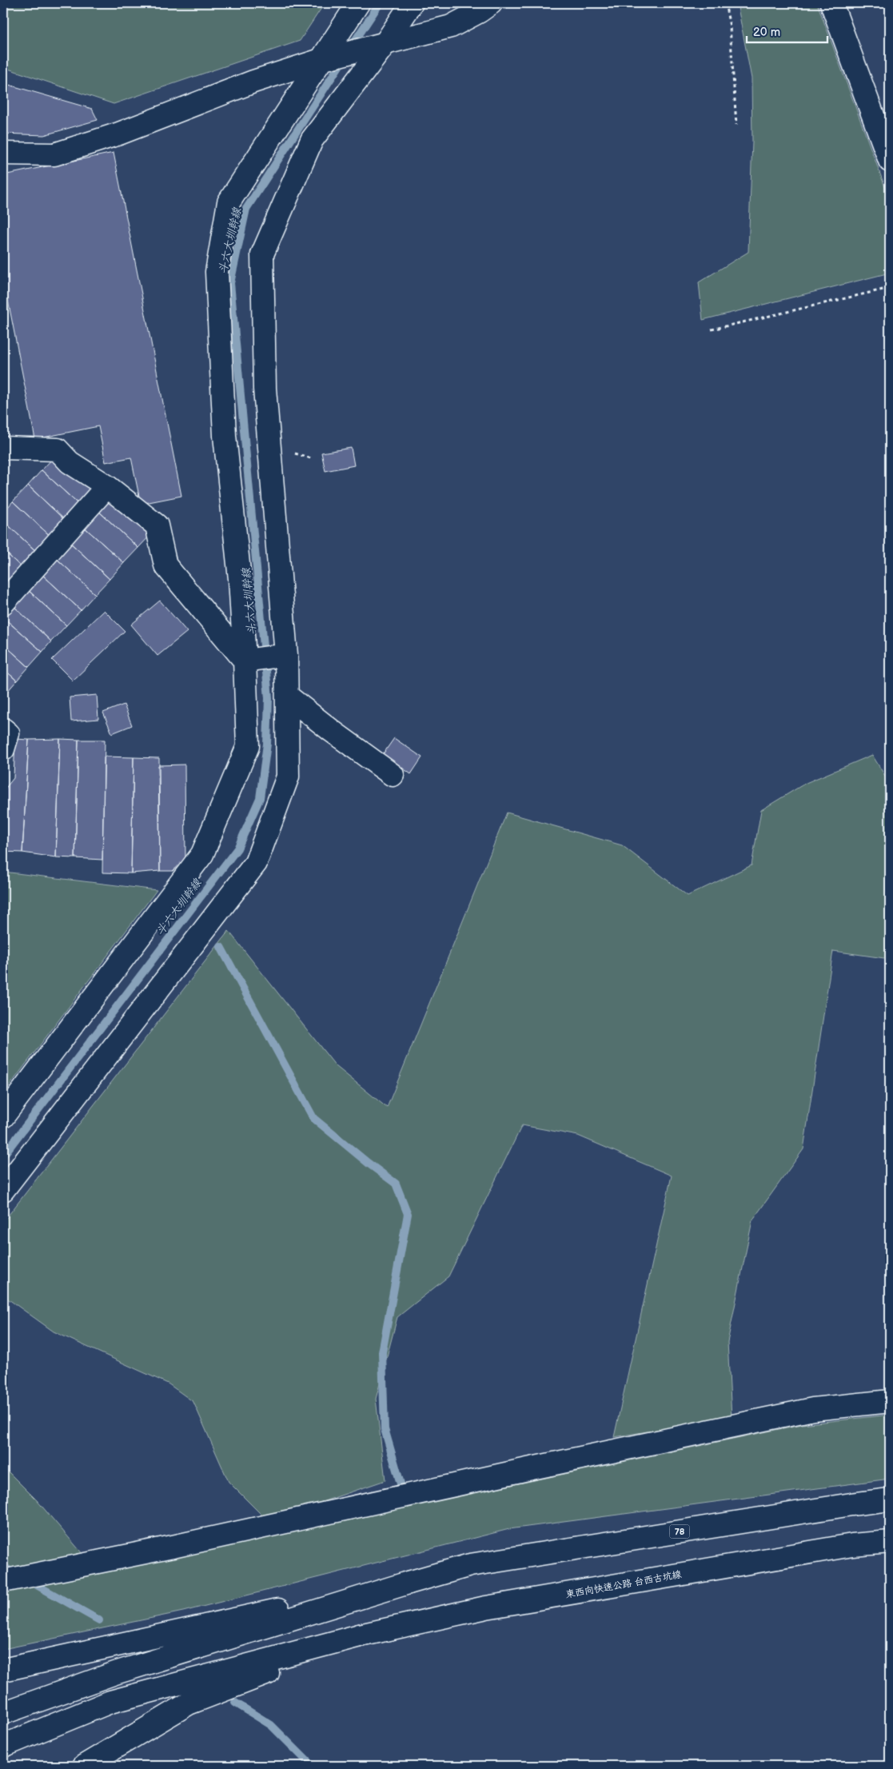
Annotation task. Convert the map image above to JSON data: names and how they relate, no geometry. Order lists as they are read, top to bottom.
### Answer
{
  "streets": {
    "main road": ["78", "東西向快速公路 台西古坑線"]
  },
  "water": ["斗六大圳幹線"],
  "scale_bar": "20 m"
}
